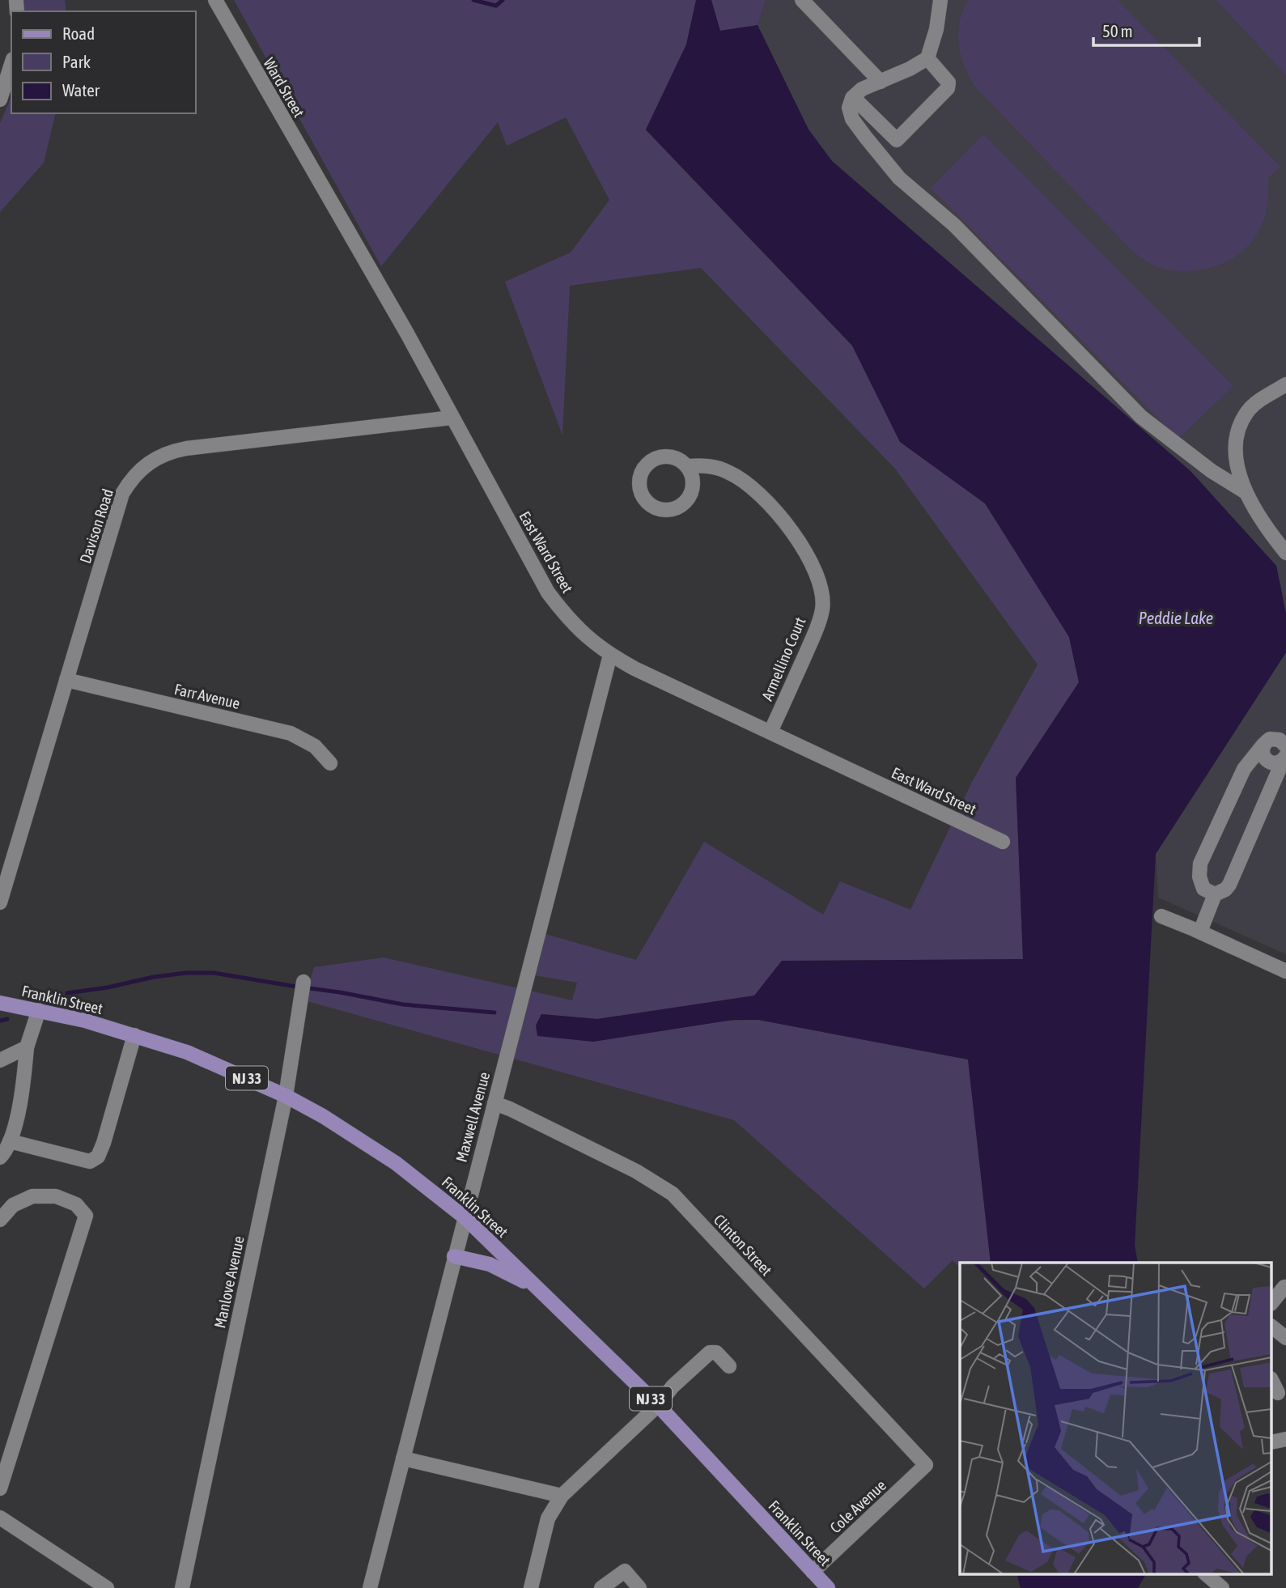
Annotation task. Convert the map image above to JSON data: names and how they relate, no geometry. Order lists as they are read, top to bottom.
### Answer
{
  "streets": {
    "main road": ["Franklin Street", "NJ 33"],
    "street": [
      "Ward Street",
      "Davison Road",
      "East Ward Street",
      "Armellino Court",
      "Farr Avenue",
      "Maxwell Avenue",
      "Clinton Street",
      "Manlove Avenue",
      "Cole Avenue"
    ]
  },
  "crossings": [
    ["Ward Street", "East Ward Street"],
    ["Davison Road", "East Ward Street"],
    ["Davison Road", "Farr Avenue"],
    ["East Ward Street", "Armellino Court"],
    ["East Ward Street", "Maxwell Avenue"],
    ["Franklin Street", "Maxwell Avenue"],
    ["Franklin Street", "Manlove Avenue"],
    ["Franklin Street", "Cole Avenue"],
    ["Maxwell Avenue", "Clinton Street"],
    ["Clinton Street", "Cole Avenue"]
  ],
  "water": ["Peddie Lake"],
  "legend": ["Road", "Park", "Water"],
  "scale_bar": "50 m"
}
